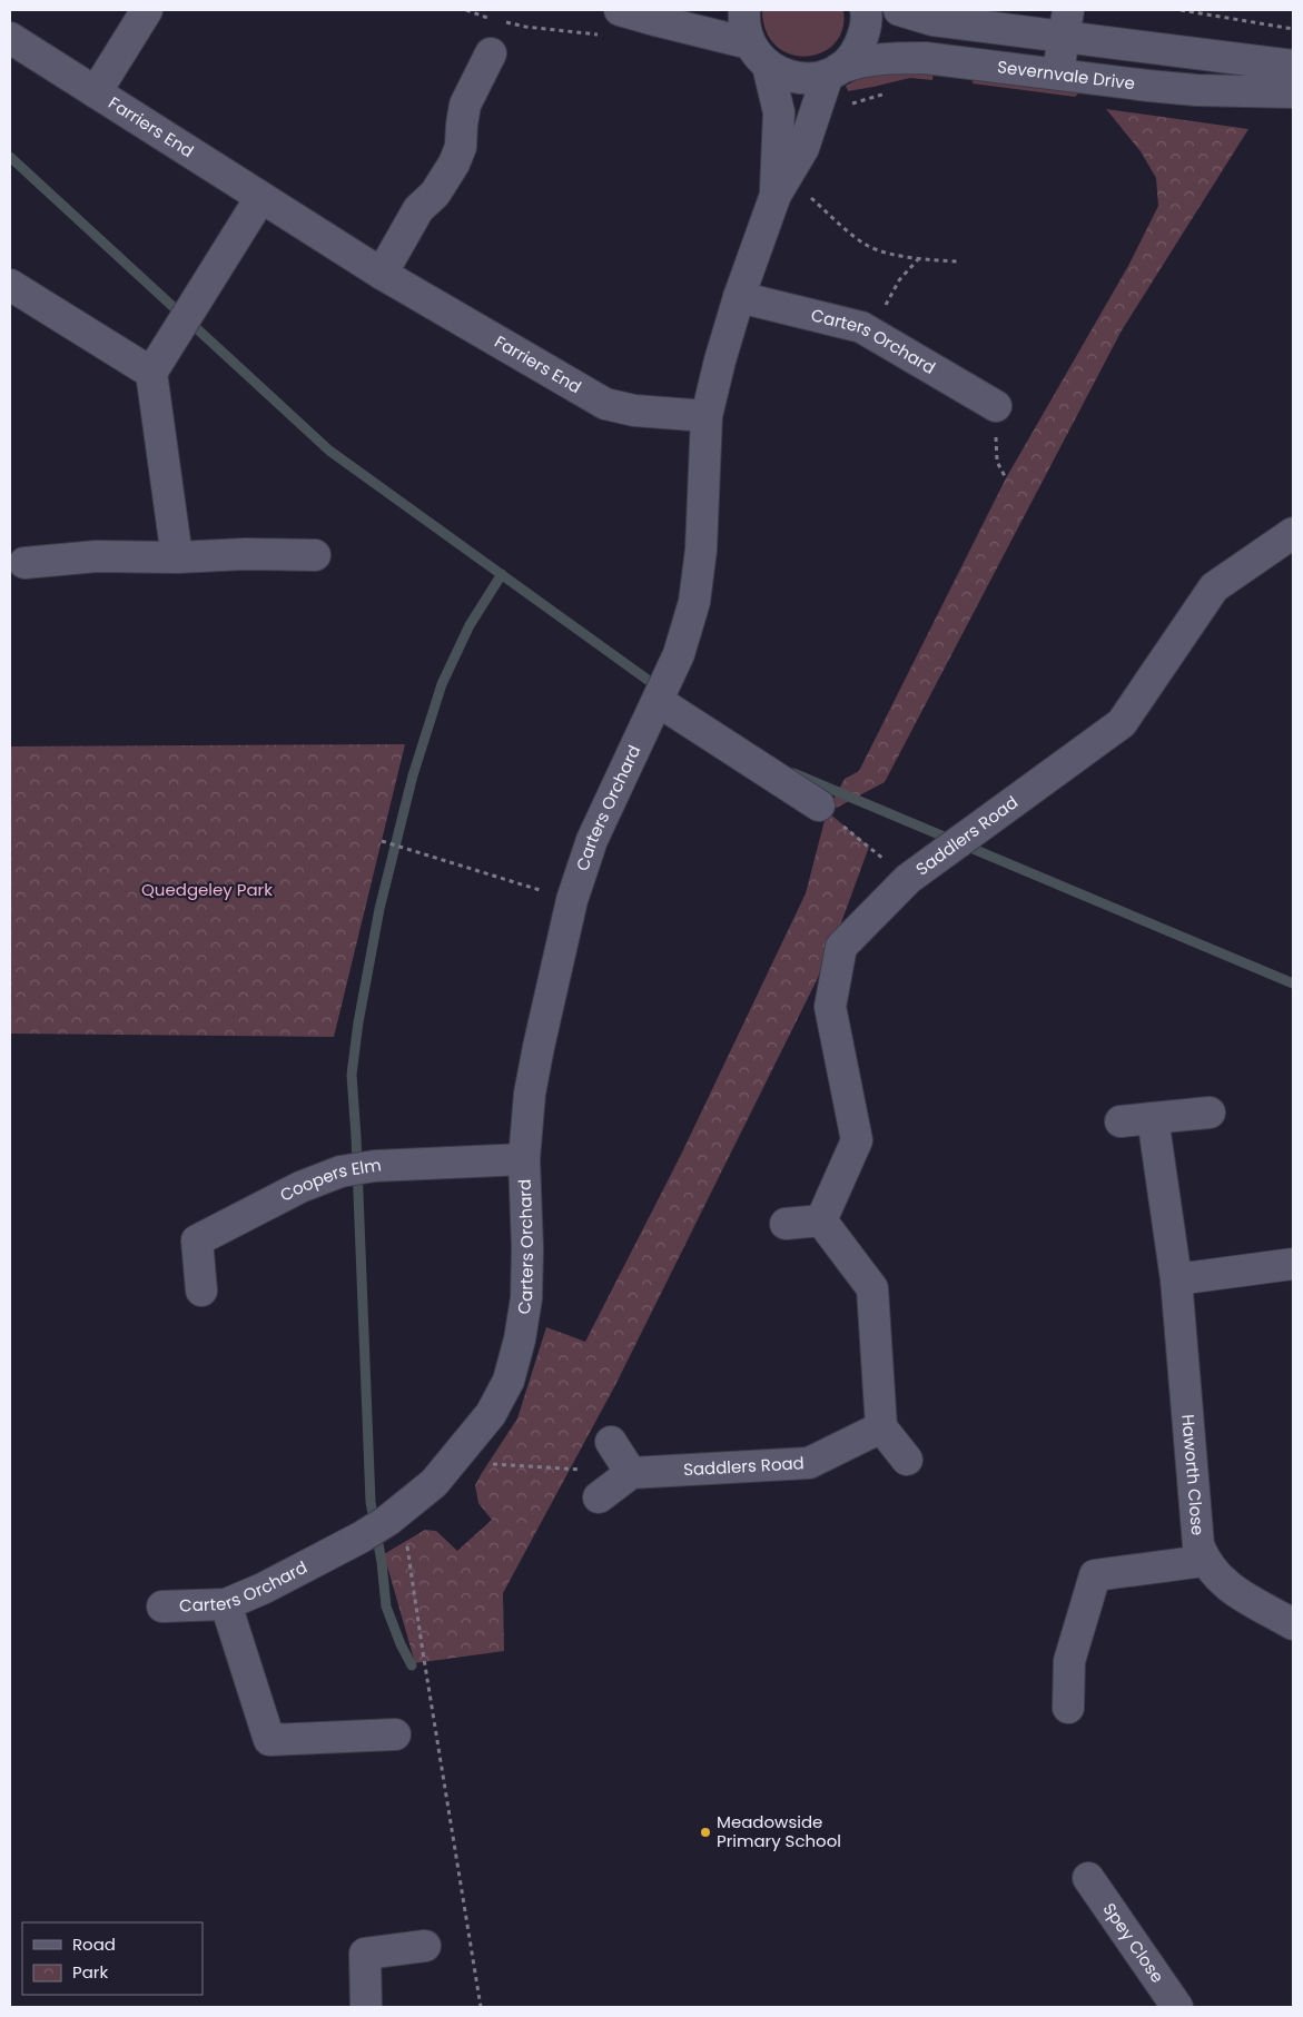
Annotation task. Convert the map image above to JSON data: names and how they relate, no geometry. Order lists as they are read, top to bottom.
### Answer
{
  "streets": {
    "street": [
      "Severnvale Drive",
      "Farriers End",
      "Carters Orchard",
      "Saddlers Road",
      "Coopers Elm",
      "Haworth Close",
      "Spey Close"
    ]
  },
  "crossings": [
    ["Severnvale Drive", "Carters Orchard"],
    ["Farriers End", "Carters Orchard"],
    ["Carters Orchard", "Coopers Elm"]
  ],
  "parks": ["Quedgeley Park"],
  "places": ["Meadowside Primary School"],
  "legend": ["Road", "Park"]
}
